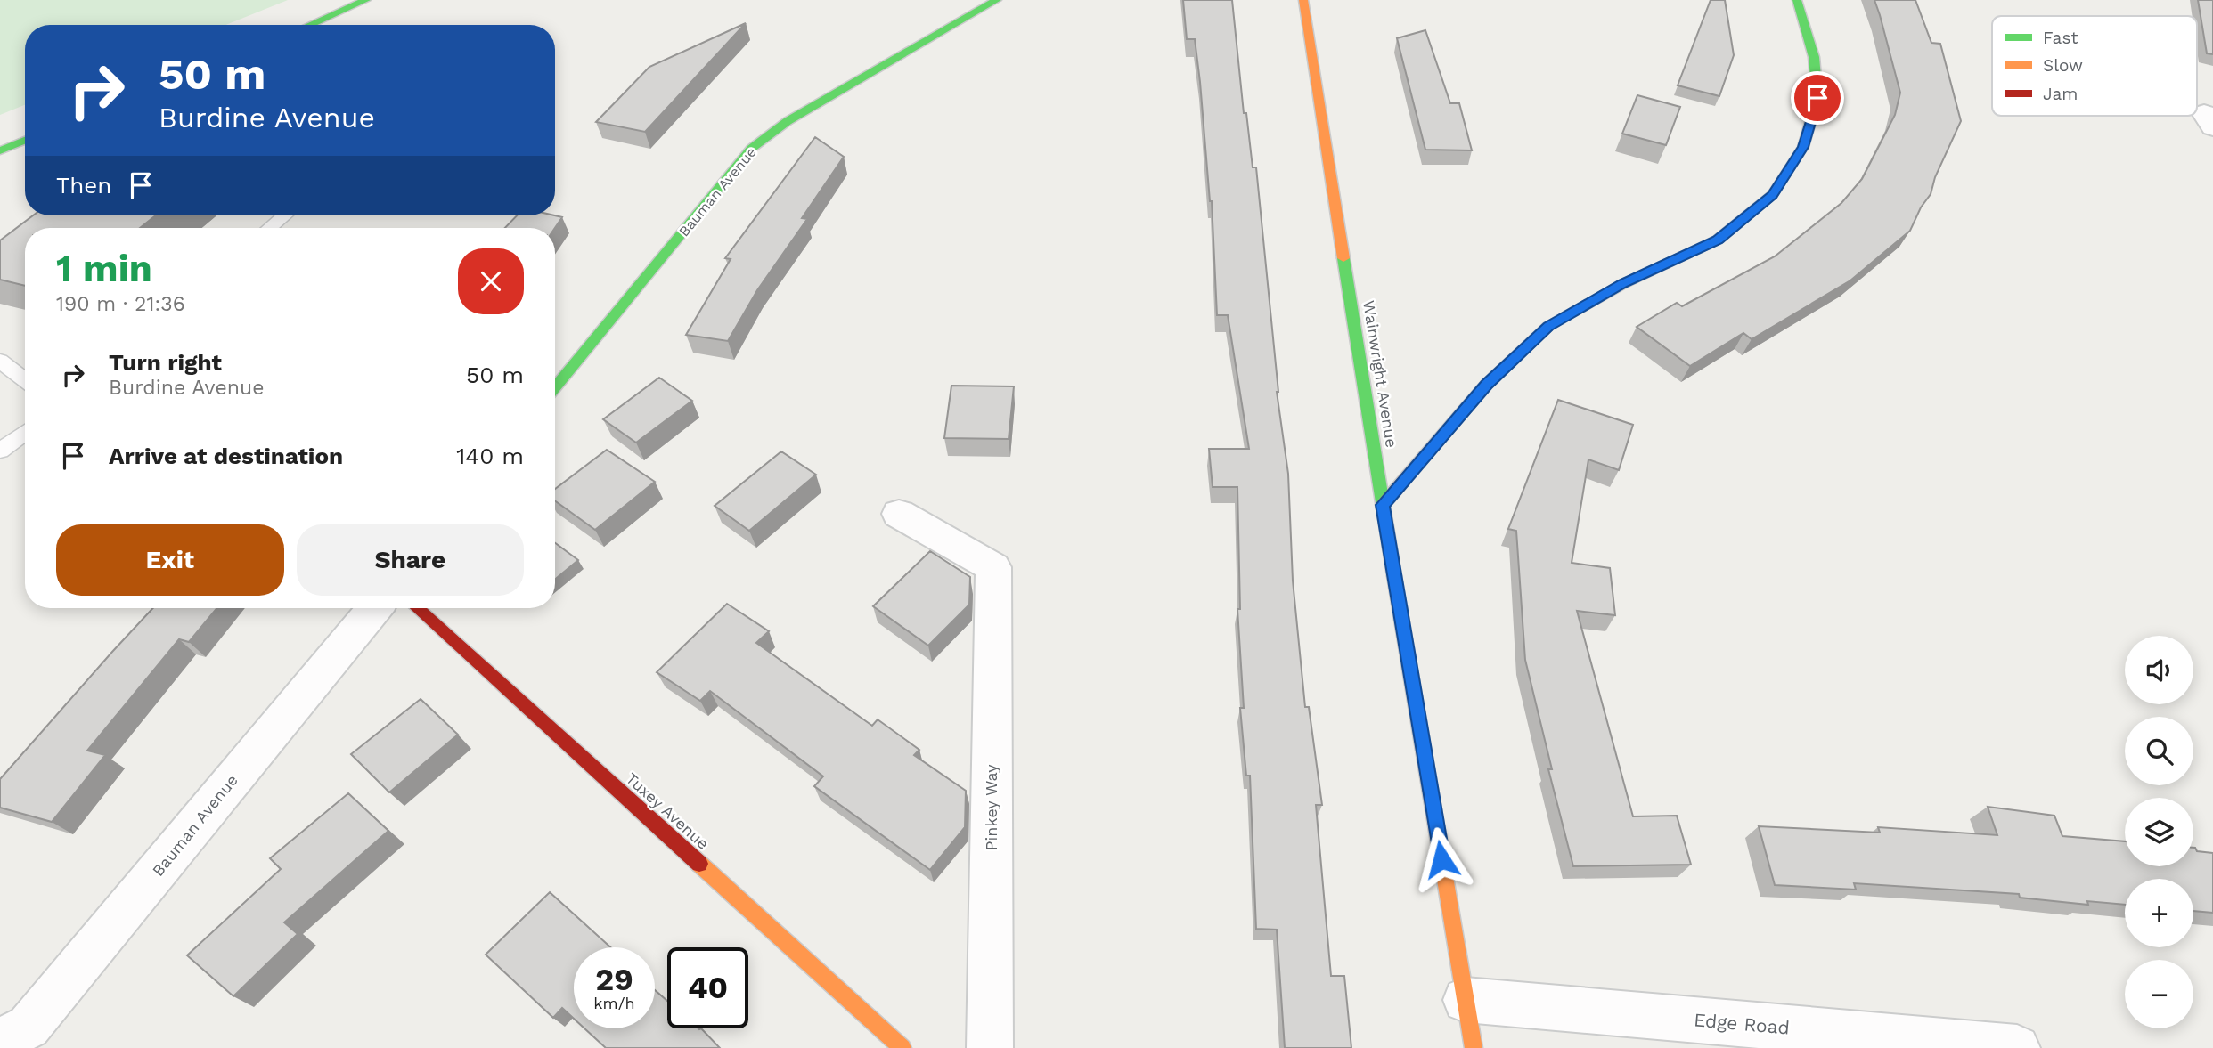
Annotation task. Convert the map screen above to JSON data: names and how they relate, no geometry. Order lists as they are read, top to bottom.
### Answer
{
  "streets": {
    "main road": ["Bauman Avenue", "Wainwright Avenue", "Tuxey Avenue"],
    "street": ["Pinkey Way", "Edge Road"]
  },
  "crossings": [
    ["Wainwright Avenue", "Edge Road"]
  ],
  "legend": ["Fast", "Slow", "Jam"],
  "page": {
    "turn": ["50 m", "Burdine Avenue"],
    "then": "Then",
    "heading": ["1 min", "190 m · 21:36"],
    "list": [
      {
        "name": "Turn right",
        "note": "Burdine Avenue",
        "value": "50 m"
      },
      {
        "name": "Arrive at destination",
        "value": "140 m"
      }
    ],
    "buttons": ["Exit", "Share"],
    "map_buttons": ["+", "−"],
    "speed": "29 km/h",
    "limit": "40"
  }
}
